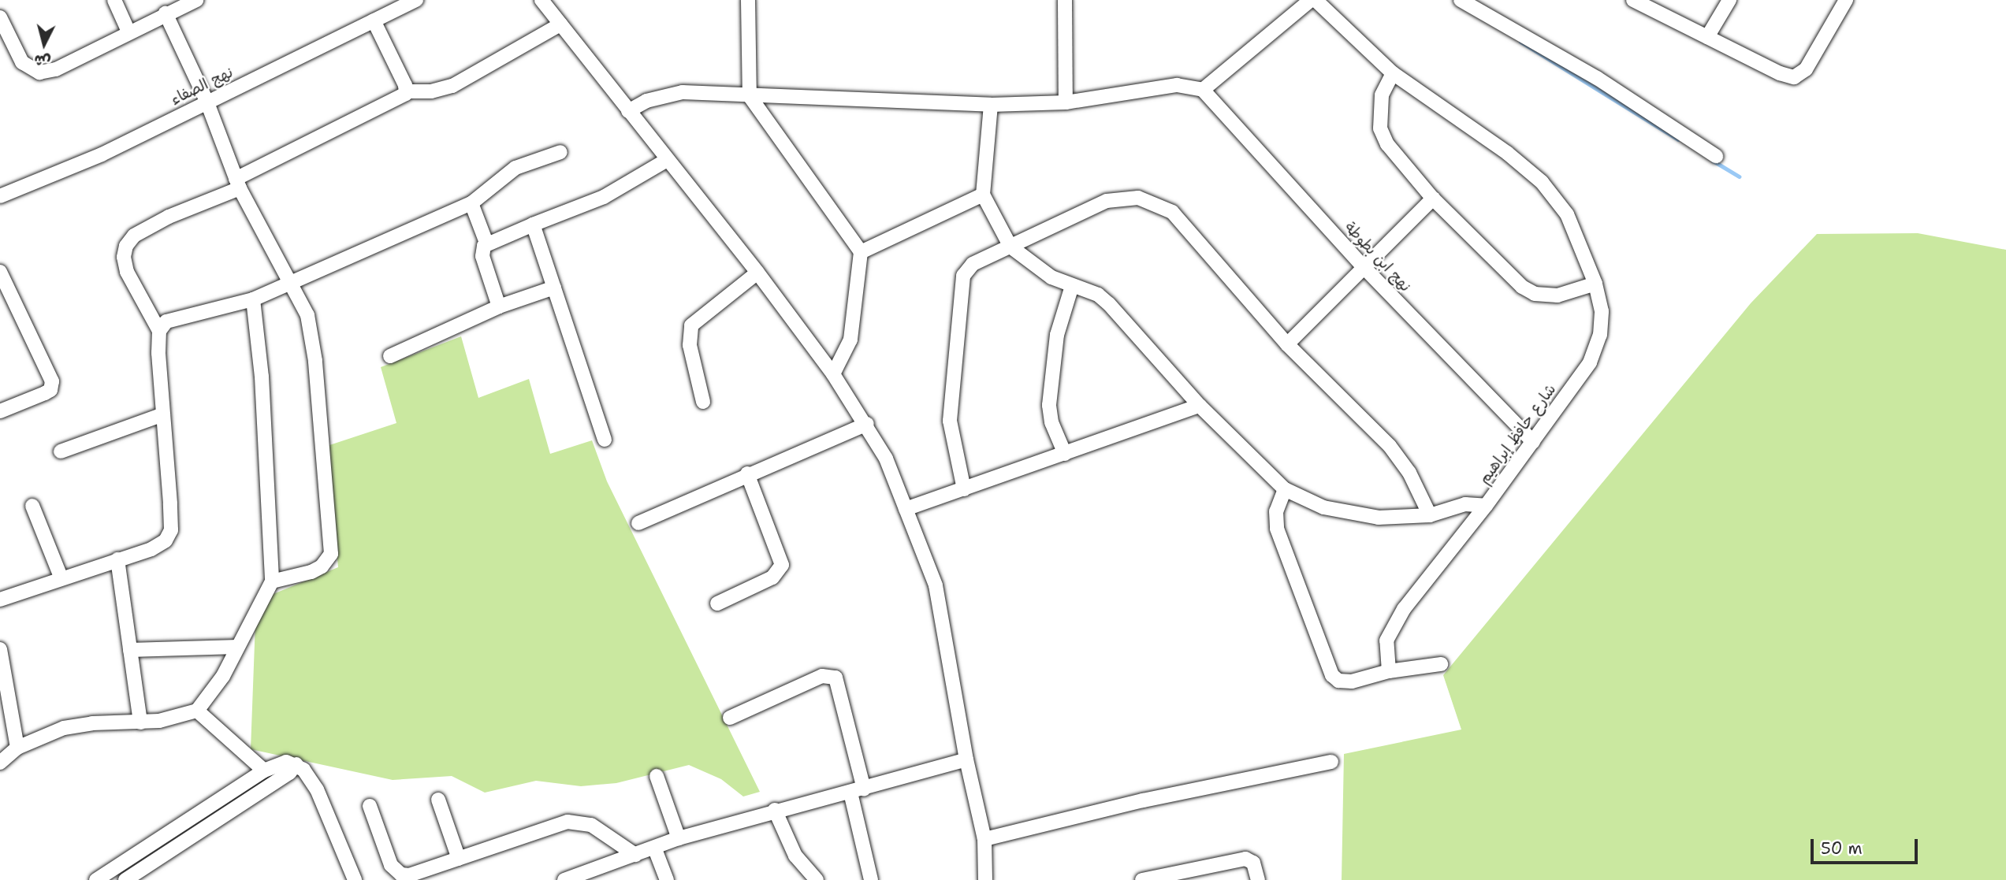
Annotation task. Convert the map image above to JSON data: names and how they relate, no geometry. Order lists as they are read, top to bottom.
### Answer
{
  "streets": {
    "street": ["نهج الصفاء", "نهج ابن بطوطة", "شارع حافظ إبراهيم"]
  },
  "crossings": [
    ["نهج ابن بطوطة", "شارع حافظ إبراهيم"]
  ],
  "scale_bar": "50 m",
  "north": "bottom"
}
